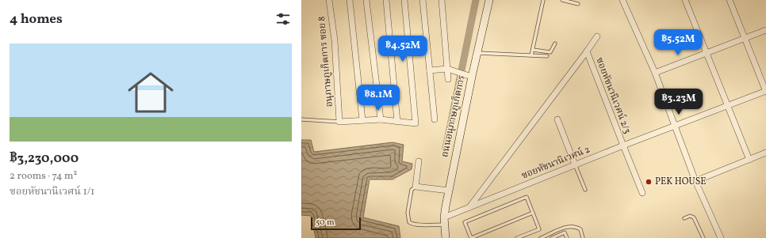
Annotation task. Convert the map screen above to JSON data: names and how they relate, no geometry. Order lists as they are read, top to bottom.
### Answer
{
  "streets": {
    "street": [
      "อนุภาษภูเก็ตการ ซอย 8",
      "ซอยหัชนานิเวศน์ 2/3",
      "ถนนอนุภาษภูเก็ตการ",
      "ซอยหัชนานิเวศน์ 2"
    ]
  },
  "crossings": [
    ["ซอยหัชนานิเวศน์ 2/3", "ซอยหัชนานิเวศน์ 2"],
    ["ถนนอนุภาษภูเก็ตการ", "ซอยหัชนานิเวศน์ 2"]
  ],
  "places": ["PEK HOUSE"],
  "scale_bar": "50 m",
  "page": {
    "heading": "4 homes",
    "price": [
      "฿5.52M",
      "฿4.52M",
      "฿8.1M",
      "฿3.23M"
    ],
    "list": [
      {
        "name": "฿3,230,000",
        "note": "2 rooms · 74 m² · ซอยหัชนานิเวศน์ 1/1"
      }
    ],
    "scale": "50 m"
  }
}
